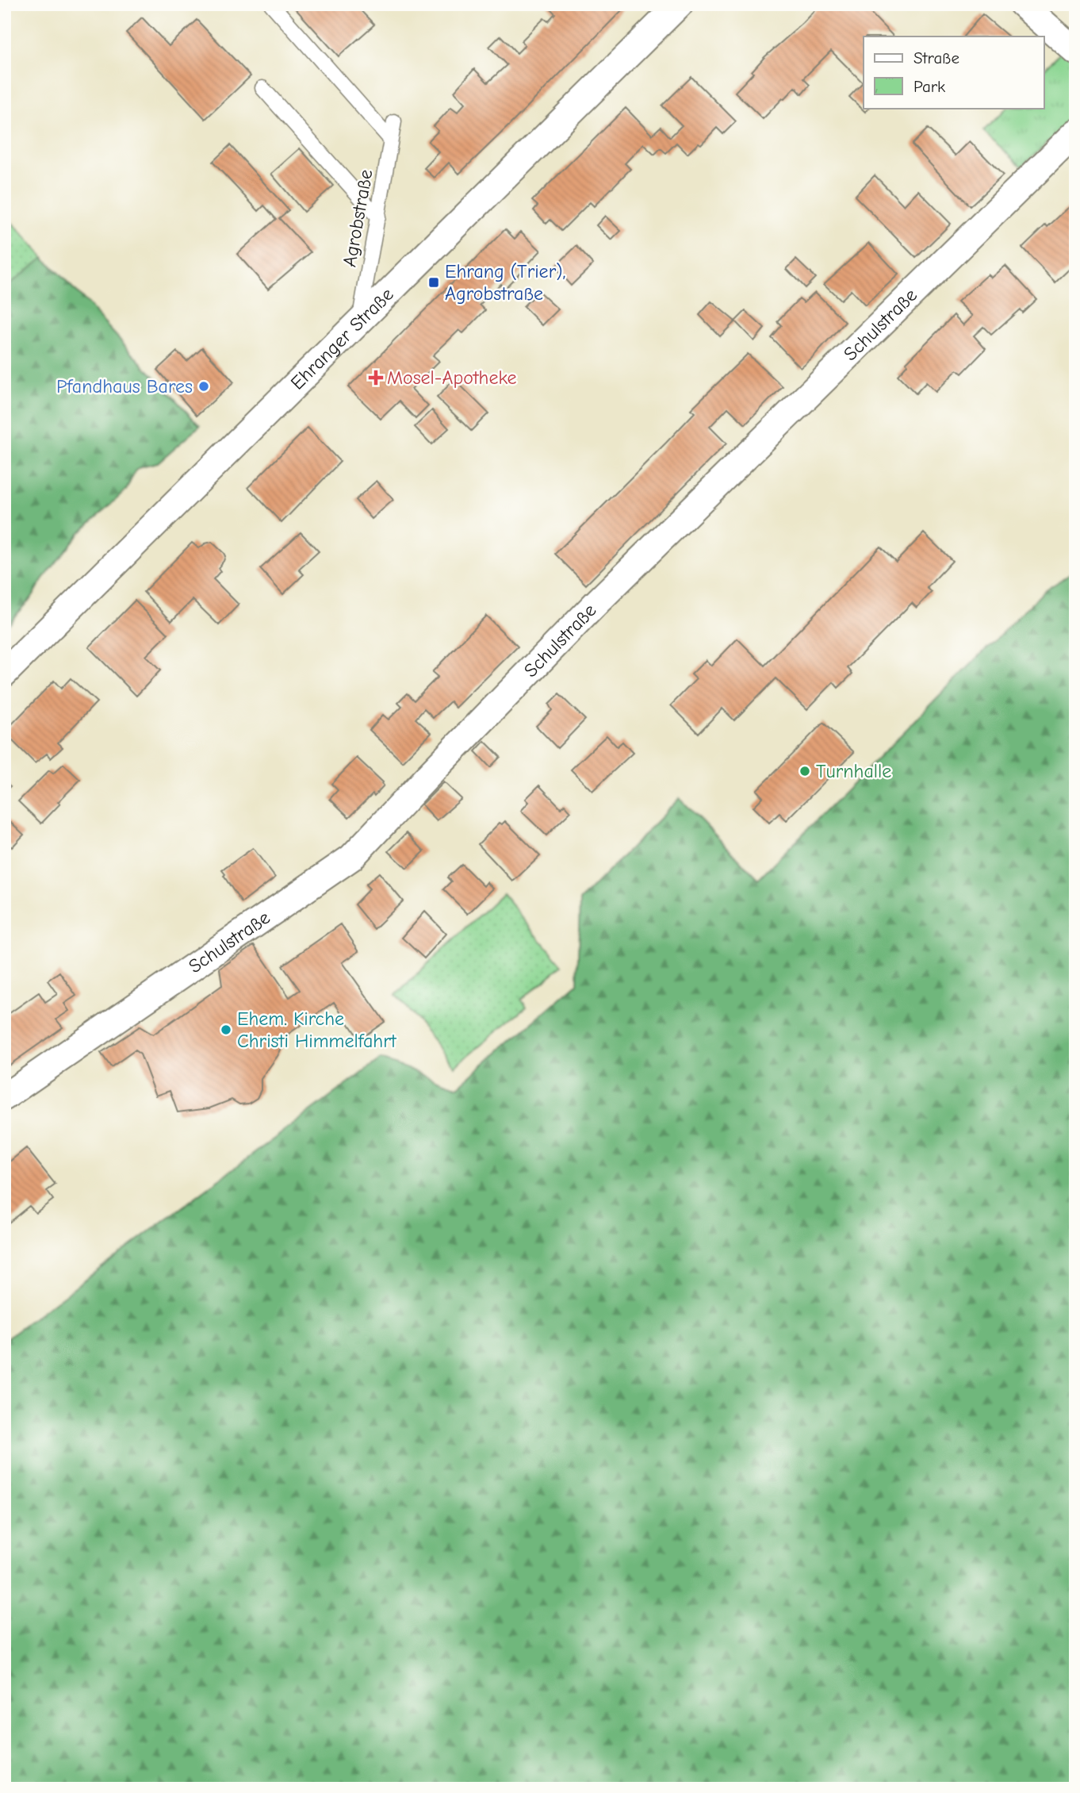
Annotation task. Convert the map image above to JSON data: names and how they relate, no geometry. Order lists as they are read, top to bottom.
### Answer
{
  "streets": {
    "street": ["Schulstraße", "Ehranger Straße"],
    "lane": ["Agrobstraße"]
  },
  "crossings": [
    ["Agrobstraße", "Ehranger Straße"]
  ],
  "places": {
    "transit": ["Ehrang (Trier), Agrobstraße"],
    "health": ["Mosel-Apotheke"],
    "other": ["Pfandhaus Bares", "Turnhalle", "Ehem. Kirche Christi Himmelfahrt"]
  },
  "legend": ["Straße", "Park"]
}
